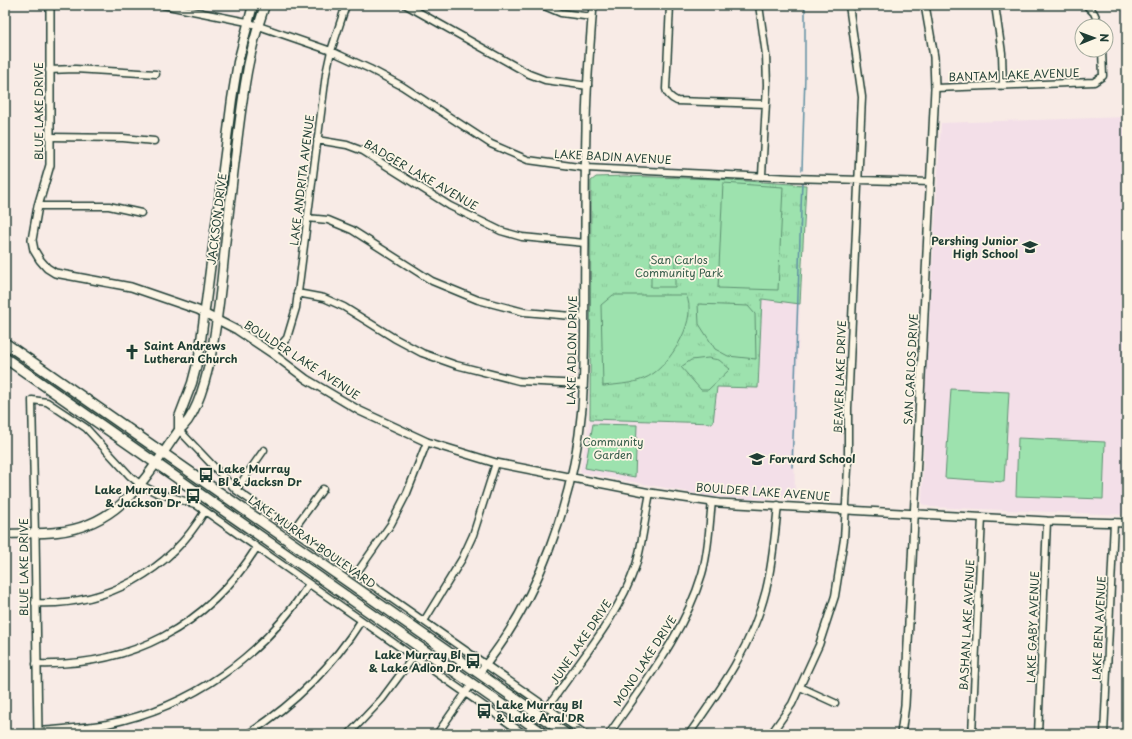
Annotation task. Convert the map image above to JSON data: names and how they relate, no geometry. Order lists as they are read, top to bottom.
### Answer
{
  "streets": {
    "main road": ["JACKSON DRIVE", "LAKE MURRAY BOULEVARD"],
    "street": [
      "BANTAM LAKE AVENUE",
      "BLUE LAKE DRIVE",
      "LAKE BADIN AVENUE",
      "BADGER LAKE AVENUE",
      "LAKE ANDRITA AVENUE",
      "LAKE ADLON DRIVE",
      "BOULDER LAKE AVENUE",
      "SAN CARLOS DRIVE",
      "BEAVER LAKE DRIVE",
      "BASHAN LAKE AVENUE",
      "LAKE GABY AVENUE",
      "LAKE BEN AVENUE",
      "JUNE LAKE DRIVE",
      "MONO LAKE DRIVE"
    ]
  },
  "crossings": [
    ["BANTAM LAKE AVENUE", "SAN CARLOS DRIVE"],
    ["BLUE LAKE DRIVE", "JACKSON DRIVE"],
    ["BLUE LAKE DRIVE", "BOULDER LAKE AVENUE"],
    ["LAKE BADIN AVENUE", "LAKE ANDRITA AVENUE"],
    ["LAKE BADIN AVENUE", "JACKSON DRIVE"],
    ["LAKE BADIN AVENUE", "LAKE ADLON DRIVE"],
    ["LAKE BADIN AVENUE", "SAN CARLOS DRIVE"],
    ["LAKE BADIN AVENUE", "BEAVER LAKE DRIVE"],
    ["BADGER LAKE AVENUE", "LAKE ANDRITA AVENUE"],
    ["BADGER LAKE AVENUE", "LAKE ADLON DRIVE"],
    ["LAKE ANDRITA AVENUE", "BOULDER LAKE AVENUE"],
    ["JACKSON DRIVE", "BOULDER LAKE AVENUE"],
    ["JACKSON DRIVE", "LAKE MURRAY BOULEVARD"],
    ["LAKE ADLON DRIVE", "BOULDER LAKE AVENUE"],
    ["LAKE ADLON DRIVE", "LAKE MURRAY BOULEVARD"],
    ["BOULDER LAKE AVENUE", "SAN CARLOS DRIVE"],
    ["BOULDER LAKE AVENUE", "BEAVER LAKE DRIVE"],
    ["BOULDER LAKE AVENUE", "BASHAN LAKE AVENUE"],
    ["BOULDER LAKE AVENUE", "LAKE GABY AVENUE"],
    ["BOULDER LAKE AVENUE", "LAKE BEN AVENUE"],
    ["BOULDER LAKE AVENUE", "JUNE LAKE DRIVE"],
    ["BOULDER LAKE AVENUE", "MONO LAKE DRIVE"],
    ["LAKE MURRAY BOULEVARD", "JUNE LAKE DRIVE"]
  ],
  "parks": ["San Carlos Community Park", "Community Garden"],
  "places": {
    "school or university": ["Pershing Junior High School", "Forward School"],
    "church": ["Saint Andrews Lutheran Church"],
    "bus stop": [
      "Lake Murray Bl & Jacksn Dr",
      "Lake Murray Bl & Jackson Dr",
      "Lake Murray Bl & Lake Adlon Dr",
      "Lake Murray Bl & Lake Aral DR"
    ]
  },
  "north": "right"
}
